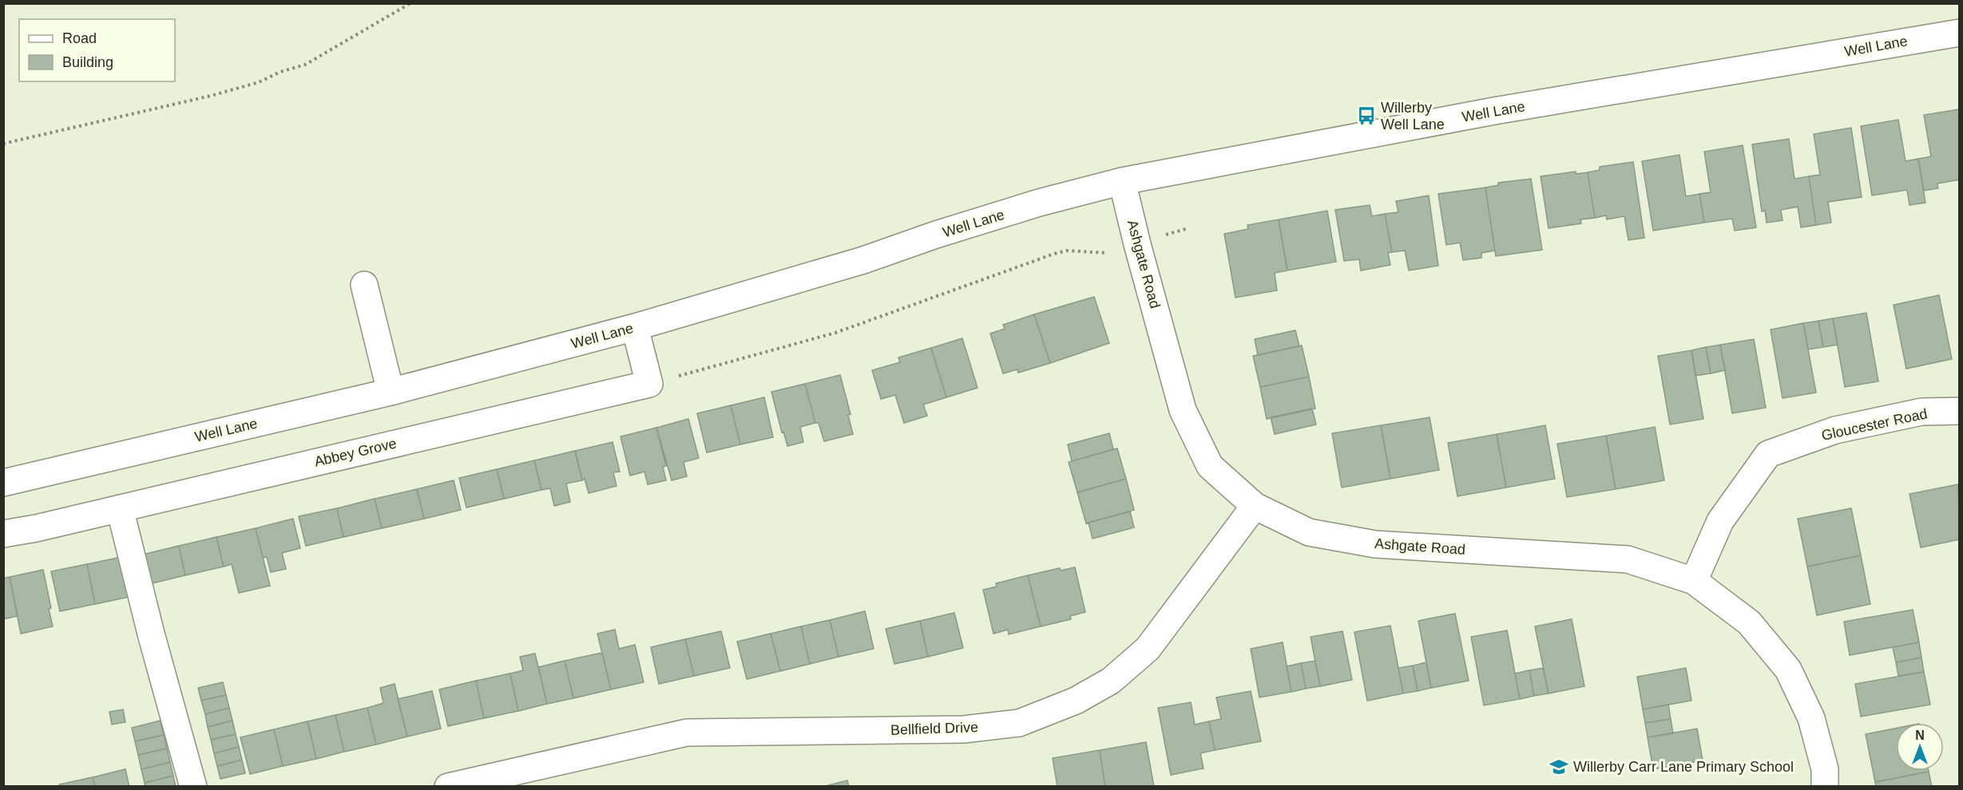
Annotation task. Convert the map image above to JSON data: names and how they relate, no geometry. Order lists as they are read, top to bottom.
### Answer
{
  "streets": {
    "street": [
      "Well Lane",
      "Ashgate Road",
      "Gloucester Road",
      "Abbey Grove",
      "Bellfield Drive"
    ]
  },
  "crossings": [
    ["Well Lane", "Ashgate Road"],
    ["Ashgate Road", "Gloucester Road"],
    ["Ashgate Road", "Bellfield Drive"]
  ],
  "places": {
    "bus stop": ["Willerby Well Lane"],
    "school or university": ["Willerby Carr Lane Primary School"]
  },
  "legend": ["Road", "Building"],
  "north": "top"
}
